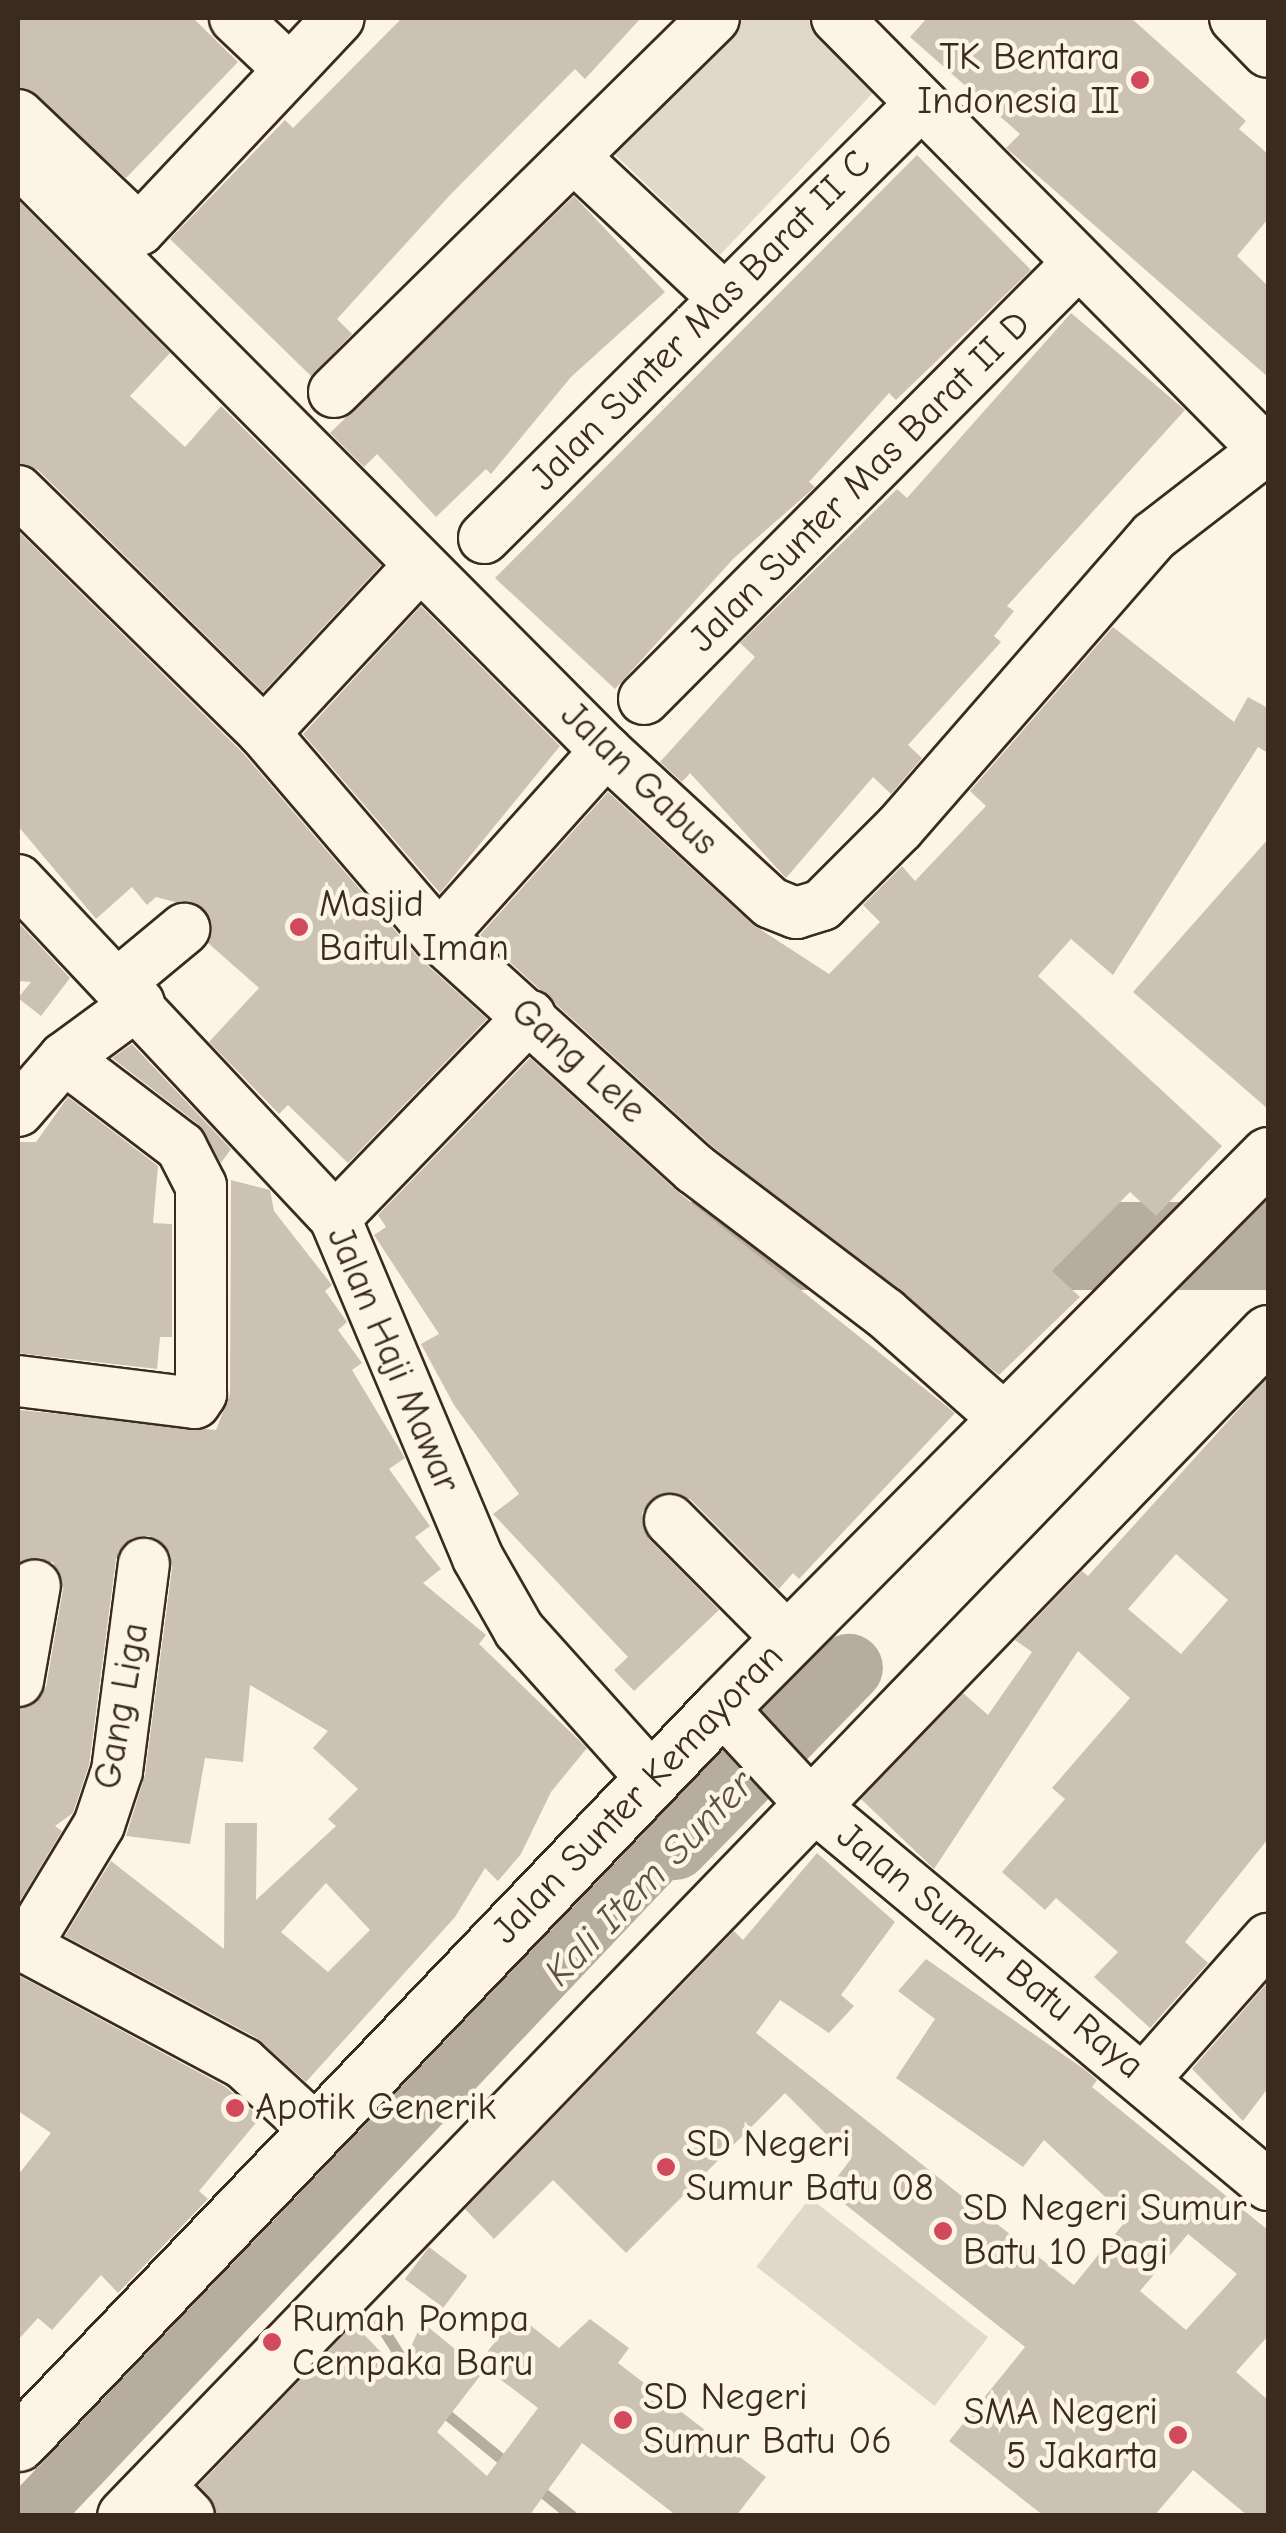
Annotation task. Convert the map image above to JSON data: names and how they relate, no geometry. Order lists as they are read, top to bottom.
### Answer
{
  "streets": {
    "main road": ["Jalan Sunter Kemayoran"],
    "street": [
      "Jalan Sunter Mas Barat II C",
      "Jalan Sunter Mas Barat II D",
      "Jalan Gabus",
      "Gang Lele",
      "Jalan Haji Mawar",
      "Gang Liga",
      "Jalan Sumur Batu Raya"
    ]
  },
  "crossings": [
    ["Gang Lele", "Jalan Sunter Kemayoran"],
    ["Jalan Haji Mawar", "Jalan Sunter Kemayoran"],
    ["Jalan Sunter Kemayoran", "Jalan Sumur Batu Raya"]
  ],
  "water": ["Kali Item Sunter"],
  "places": [
    "TK Bentara Indonesia II",
    "Masjid Baitul Iman",
    "Apotik Generik",
    "SD Negeri Sumur Batu 08",
    "SD Negeri Sumur Batu 10 Pagi",
    "Rumah Pompa Cempaka Baru",
    "SD Negeri Sumur Batu 06",
    "SMA Negeri 5 Jakarta"
  ]
}
